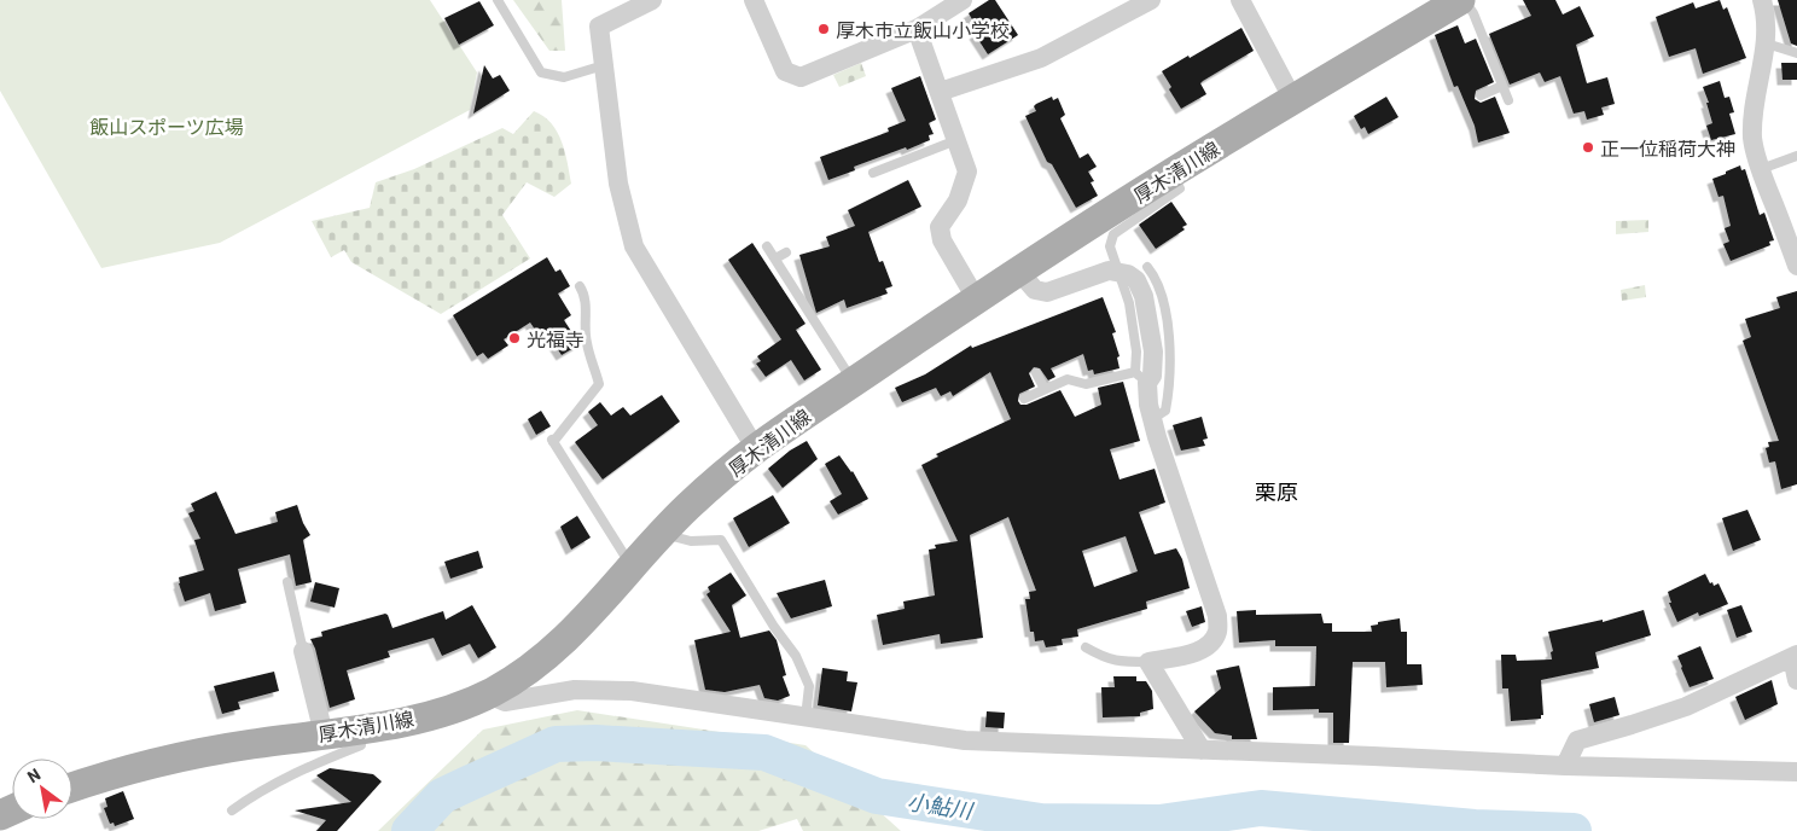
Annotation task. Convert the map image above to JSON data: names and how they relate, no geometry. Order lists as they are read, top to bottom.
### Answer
{
  "streets": {
    "main road": ["厚木清川線"]
  },
  "districts": ["栗原"],
  "water": ["小鮎川"],
  "parks": ["飯山スポーツ広場"],
  "places": ["厚木市立飯山小学校", "正一位稲荷大神", "光福寺"],
  "north": "top left"
}
